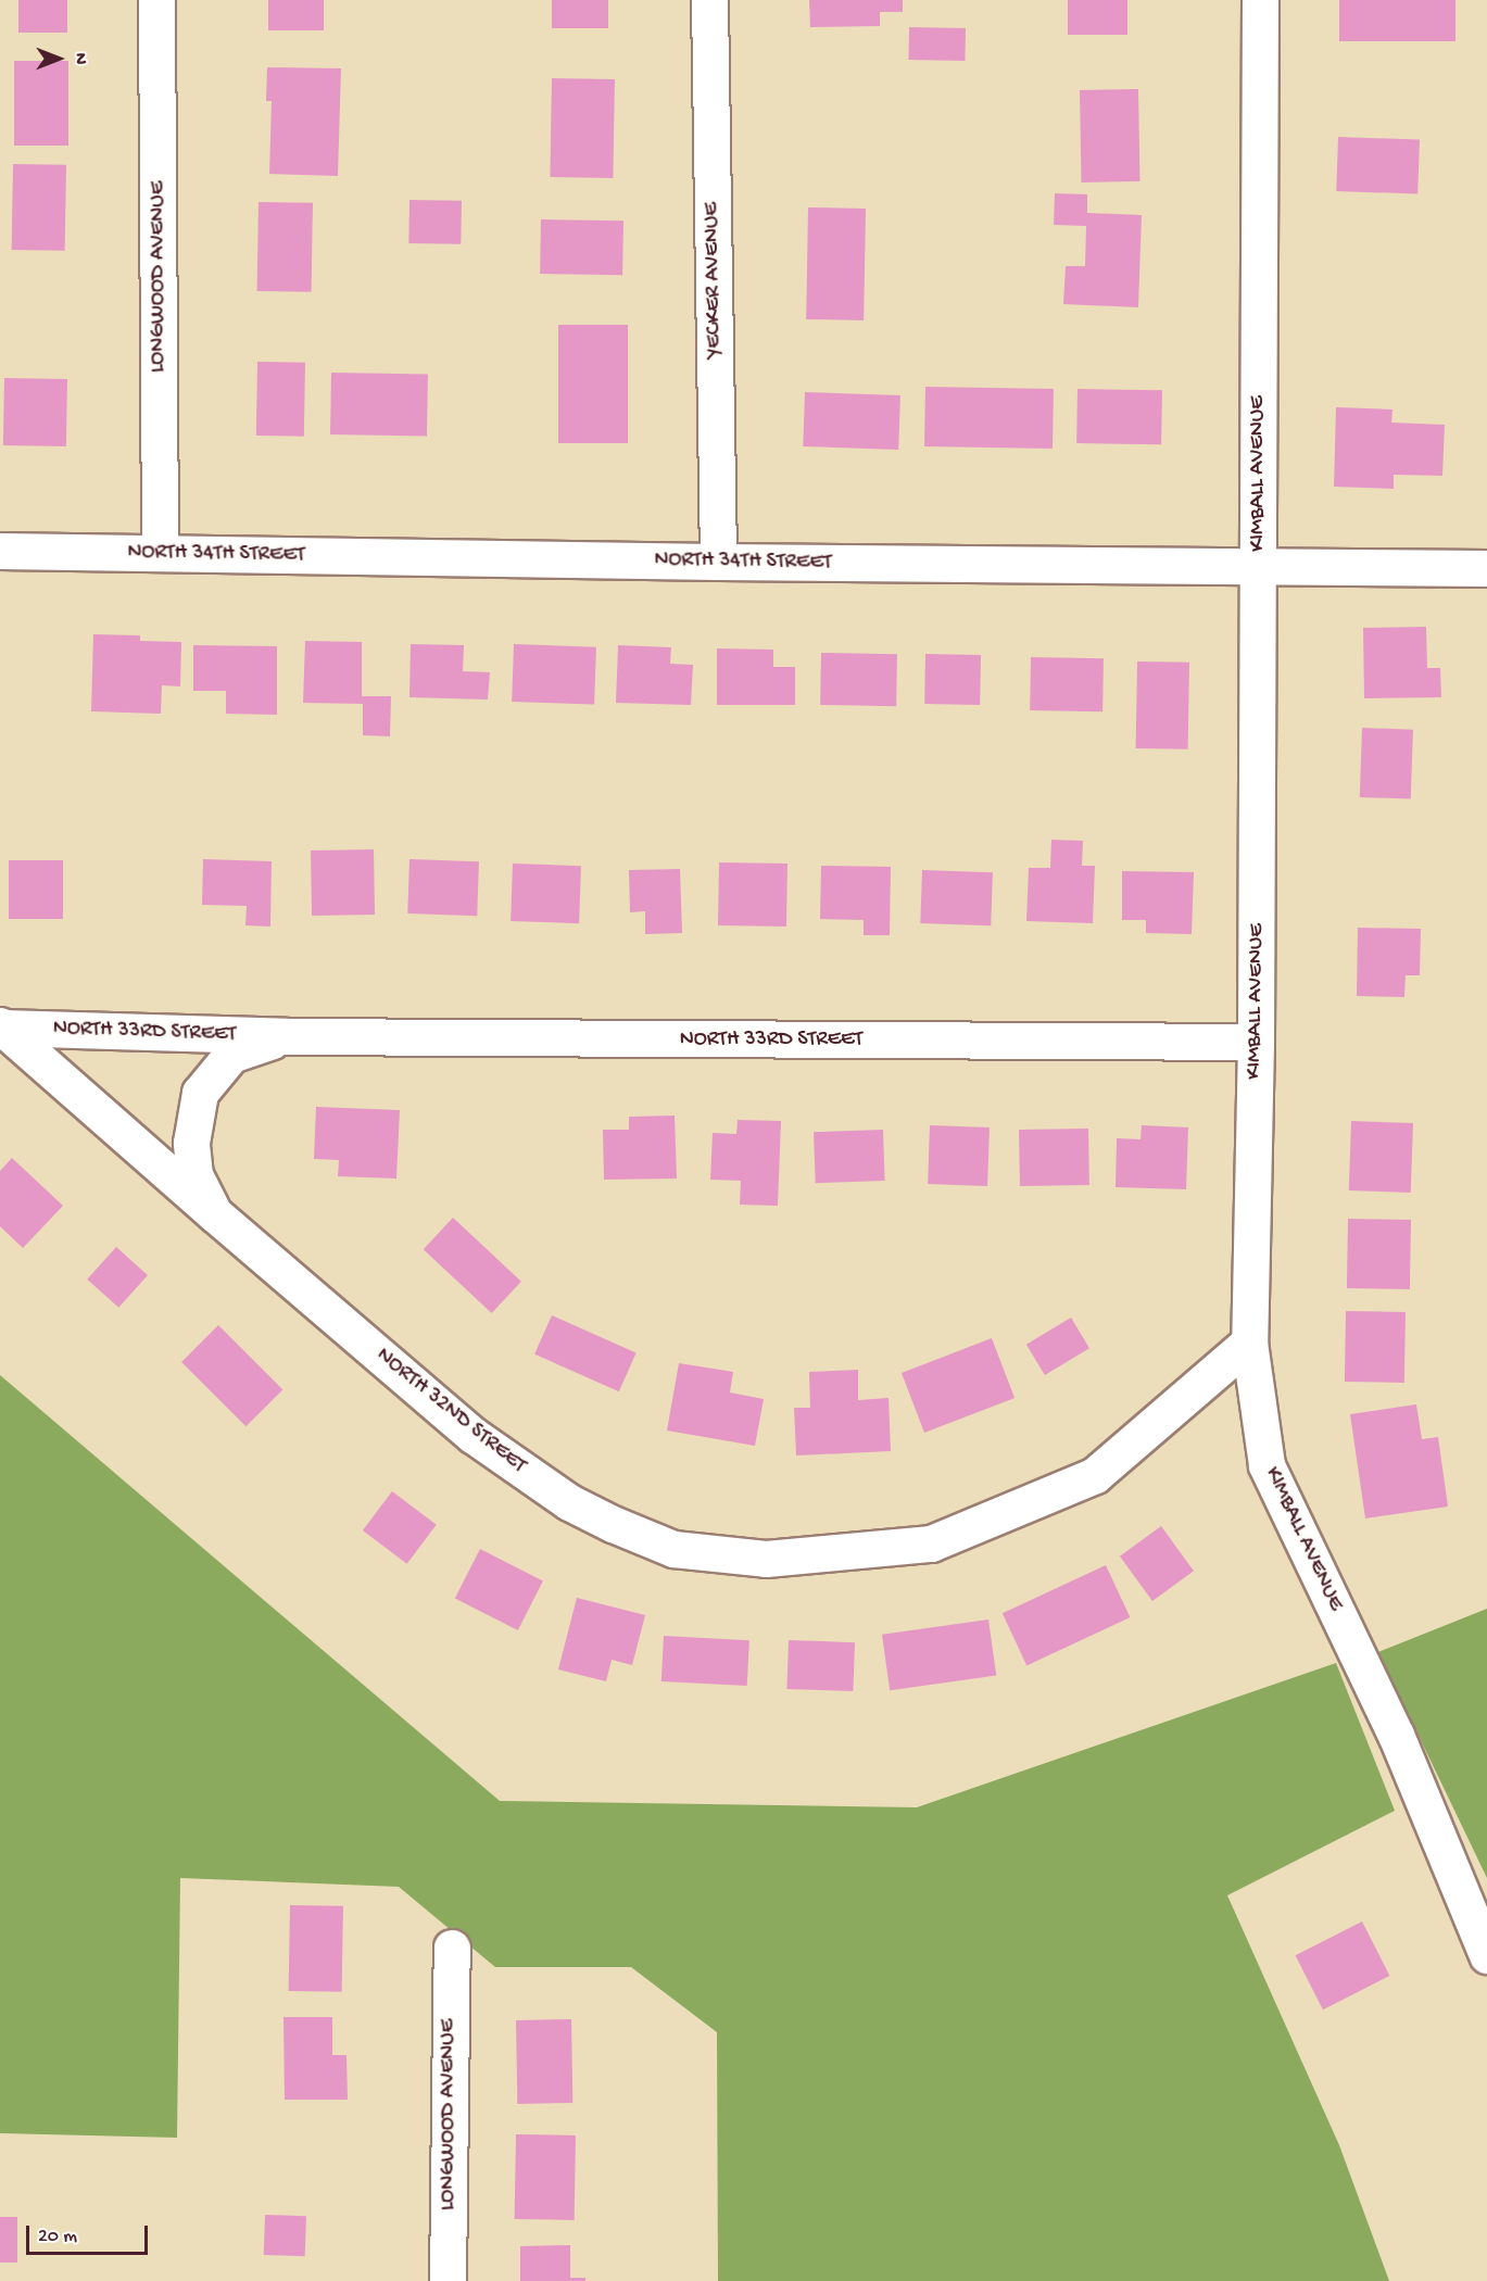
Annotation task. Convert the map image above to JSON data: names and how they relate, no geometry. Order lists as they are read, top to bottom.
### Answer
{
  "streets": {
    "street": [
      "LONGWOOD AVENUE",
      "YECKER AVENUE",
      "KIMBALL AVENUE",
      "NORTH 34TH STREET",
      "NORTH 33RD STREET",
      "NORTH 32ND STREET"
    ]
  },
  "crossings": [
    ["LONGWOOD AVENUE", "NORTH 34TH STREET"],
    ["YECKER AVENUE", "NORTH 34TH STREET"],
    ["KIMBALL AVENUE", "NORTH 34TH STREET"],
    ["KIMBALL AVENUE", "NORTH 33RD STREET"],
    ["KIMBALL AVENUE", "NORTH 32ND STREET"],
    ["NORTH 33RD STREET", "NORTH 32ND STREET"]
  ],
  "scale_bar": "20 m",
  "north": "right"
}
